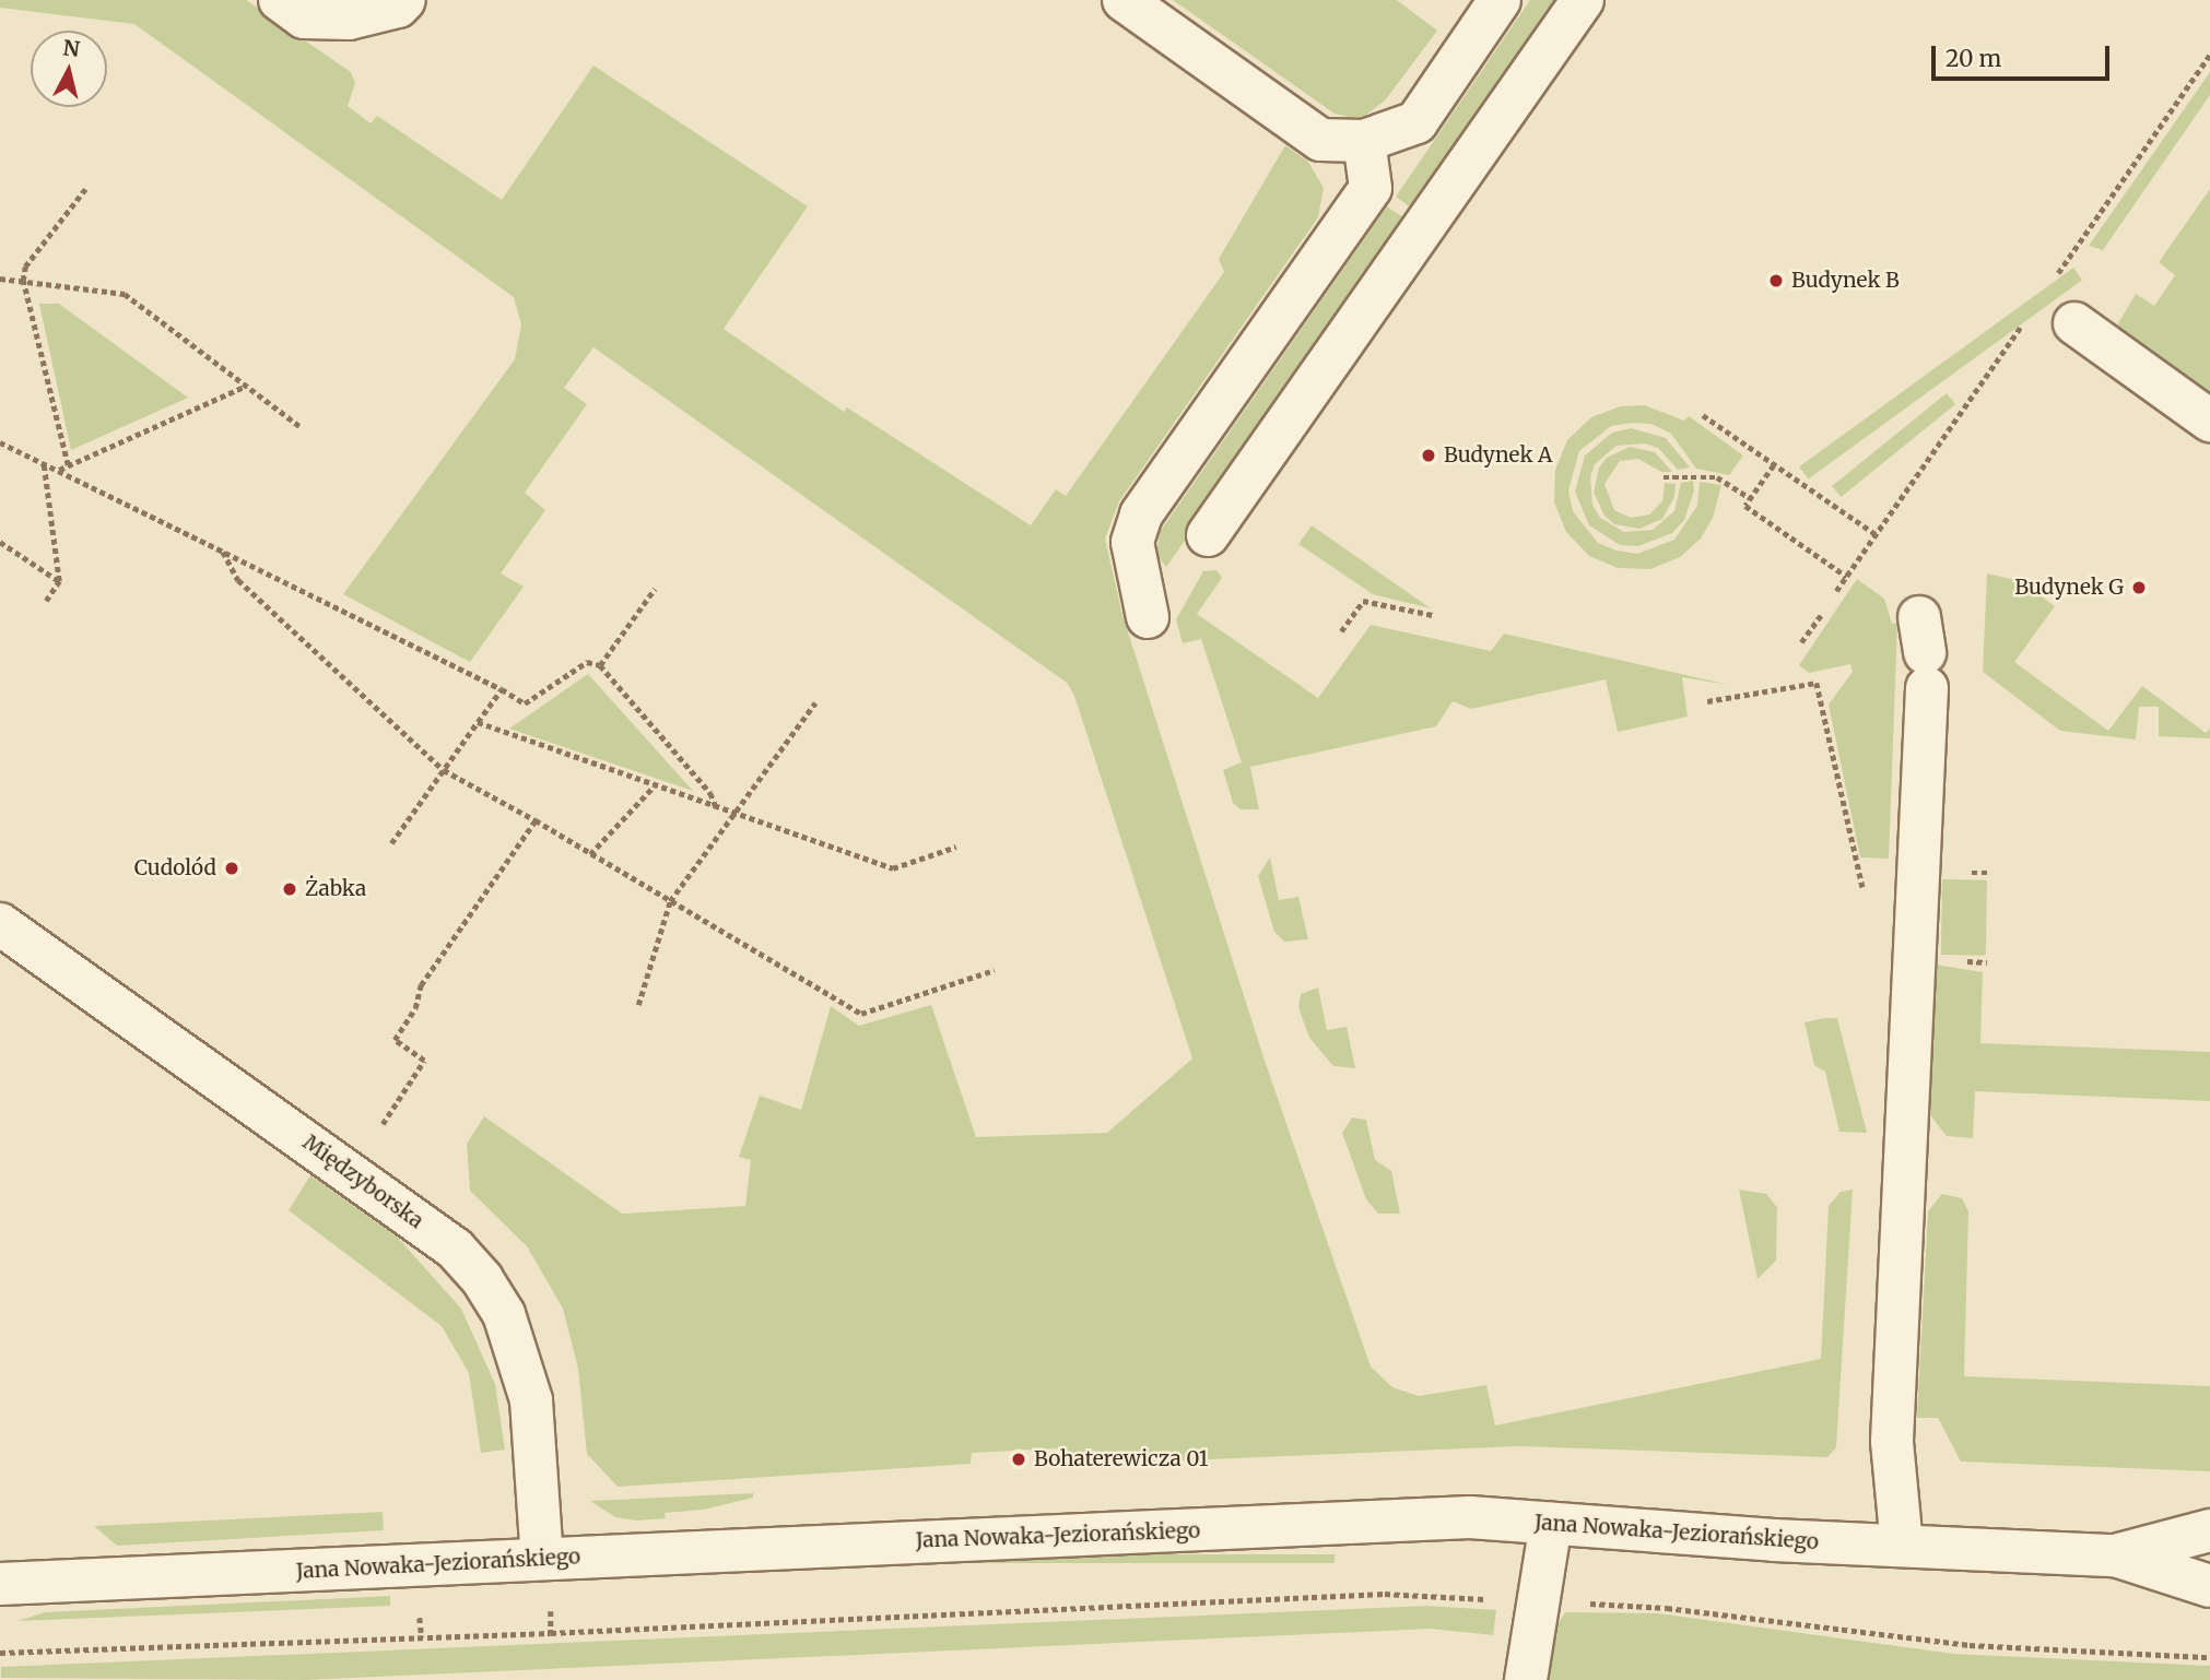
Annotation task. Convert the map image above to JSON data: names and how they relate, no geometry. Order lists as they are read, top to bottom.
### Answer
{
  "streets": {
    "street": ["Międzyborska", "Jana Nowaka-Jeziorańskiego"]
  },
  "crossings": [
    ["Międzyborska", "Jana Nowaka-Jeziorańskiego"]
  ],
  "places": [
    "Budynek B",
    "Budynek A",
    "Budynek G",
    "Cudolód",
    "Żabka",
    "Bohaterewicza 01"
  ],
  "scale_bar": "20 m",
  "north": "top"
}
